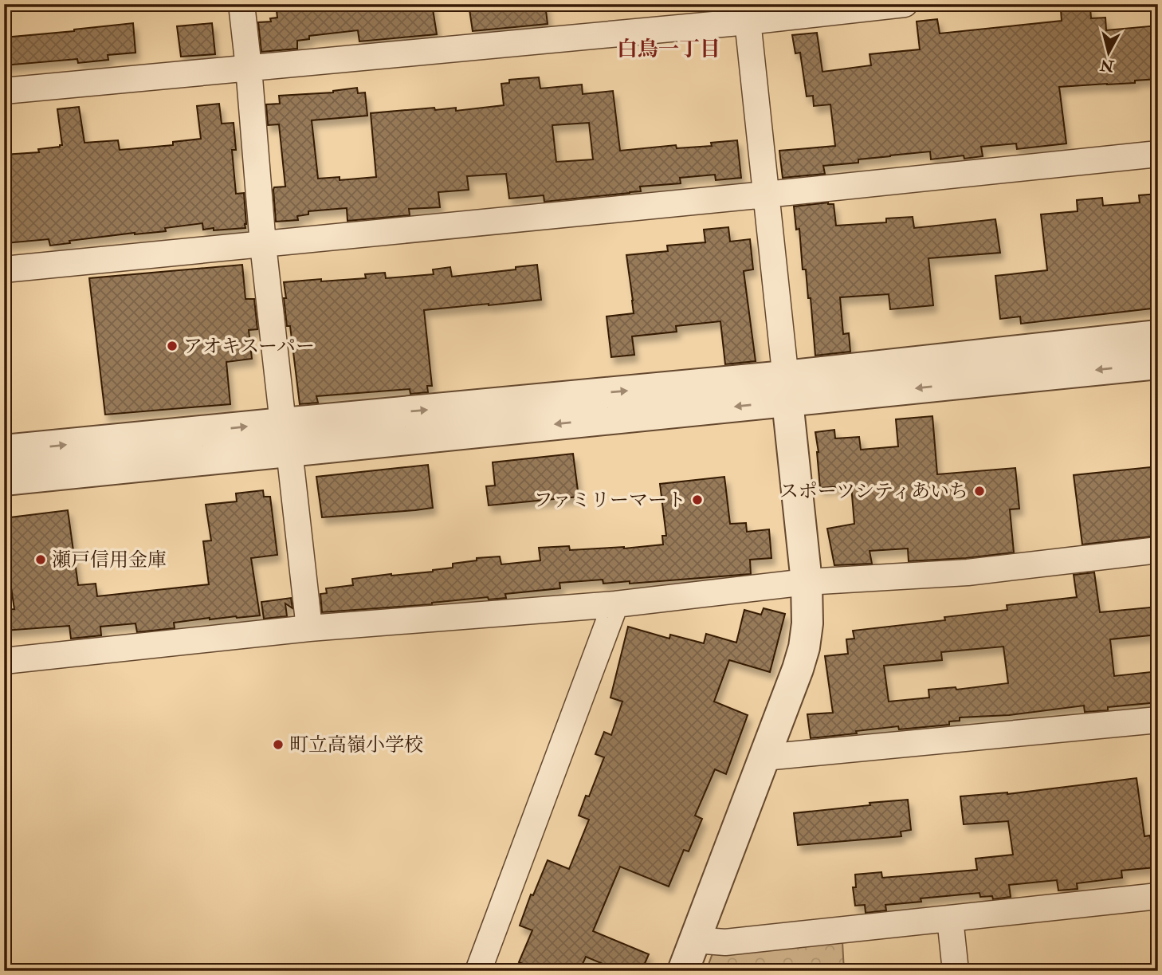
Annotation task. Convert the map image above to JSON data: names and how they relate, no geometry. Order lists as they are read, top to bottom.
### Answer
{
  "districts": ["白鳥一丁目"],
  "places": [
    "アオキスーパー",
    "スポーツシティあいち",
    "ファミリーマート",
    "瀬戸信用金庫",
    "町立高嶺小学校"
  ],
  "north": "bottom"
}
